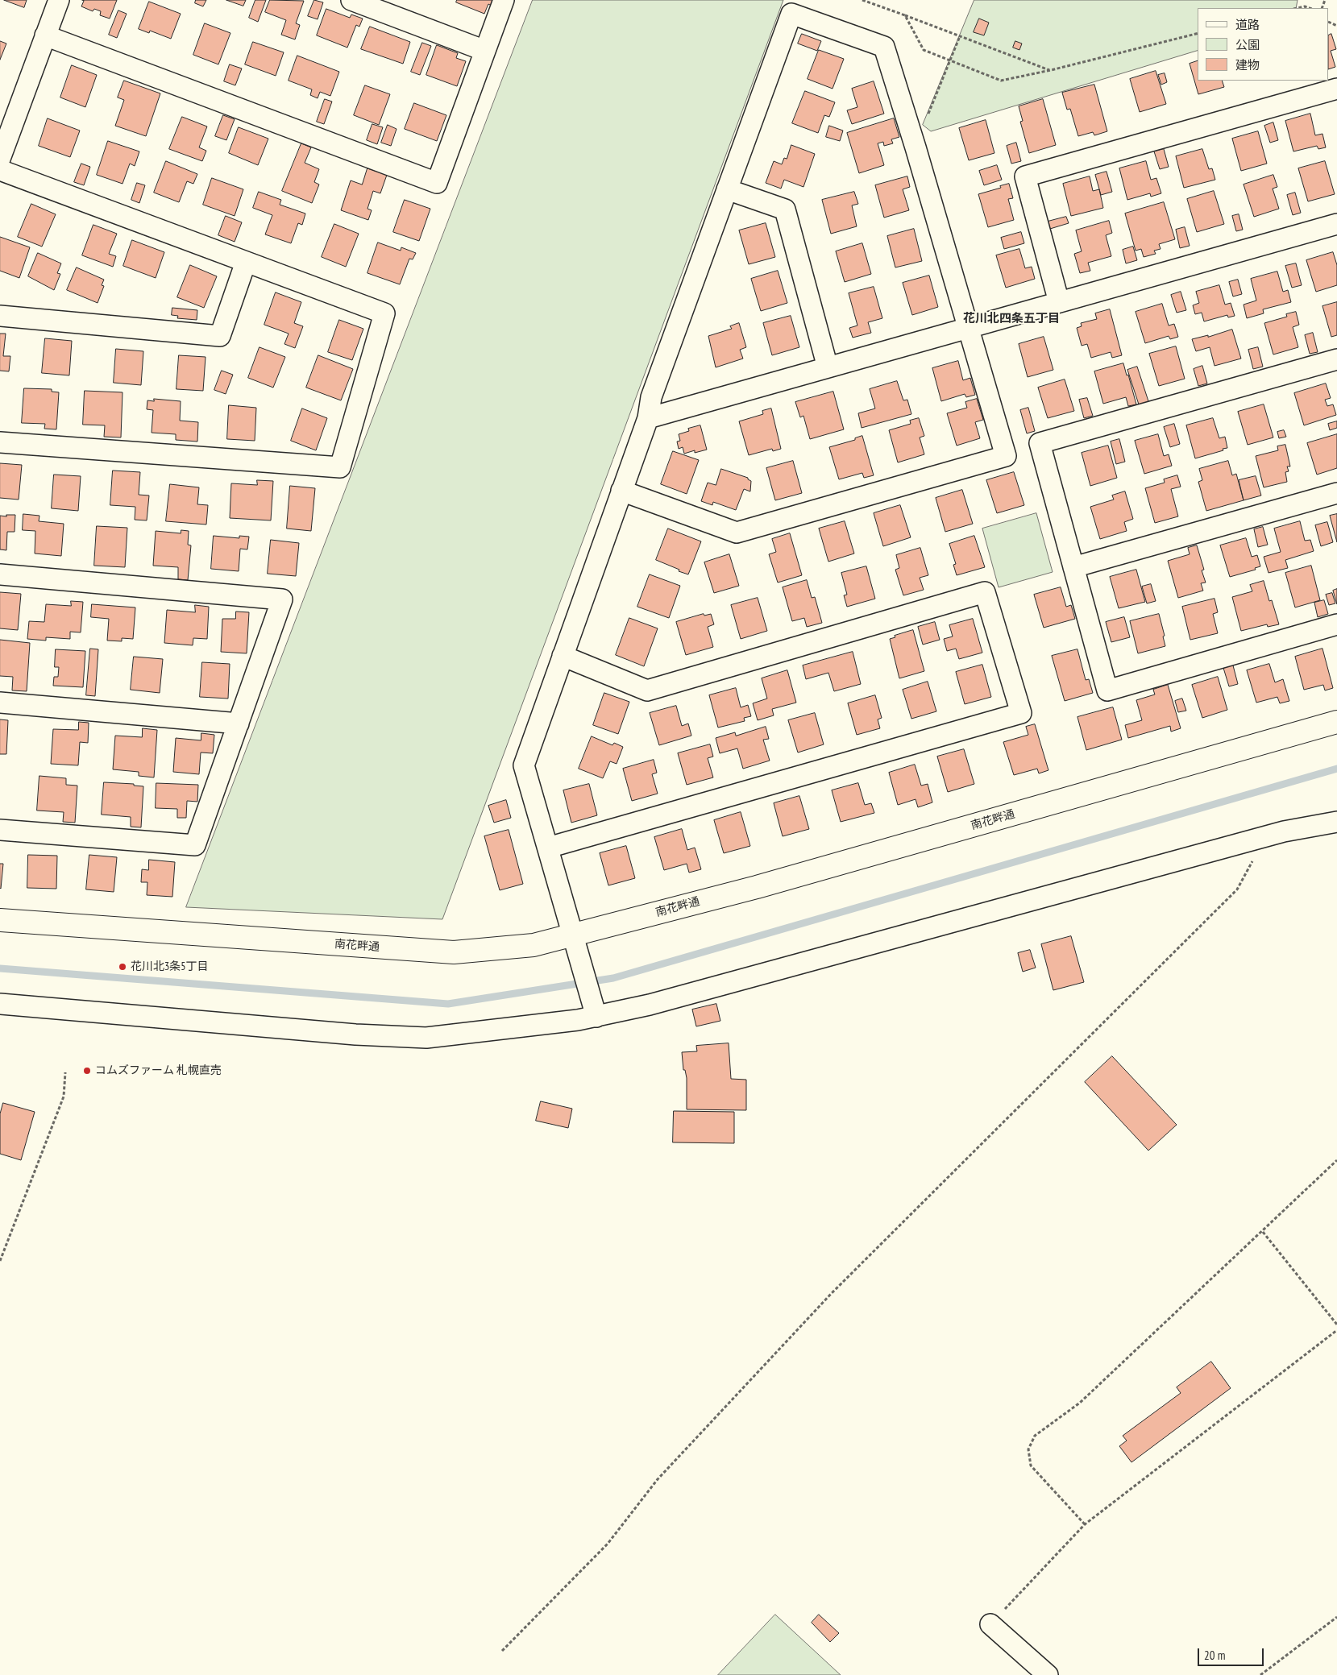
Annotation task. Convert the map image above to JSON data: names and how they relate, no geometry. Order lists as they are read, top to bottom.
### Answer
{
  "streets": {
    "street": ["南花畔通"]
  },
  "districts": ["花川北四条五丁目"],
  "places": ["花川北3条5丁目", "コムズファーム 札幌直売"],
  "legend": ["道路", "公園", "建物"],
  "scale_bar": "20 m"
}
